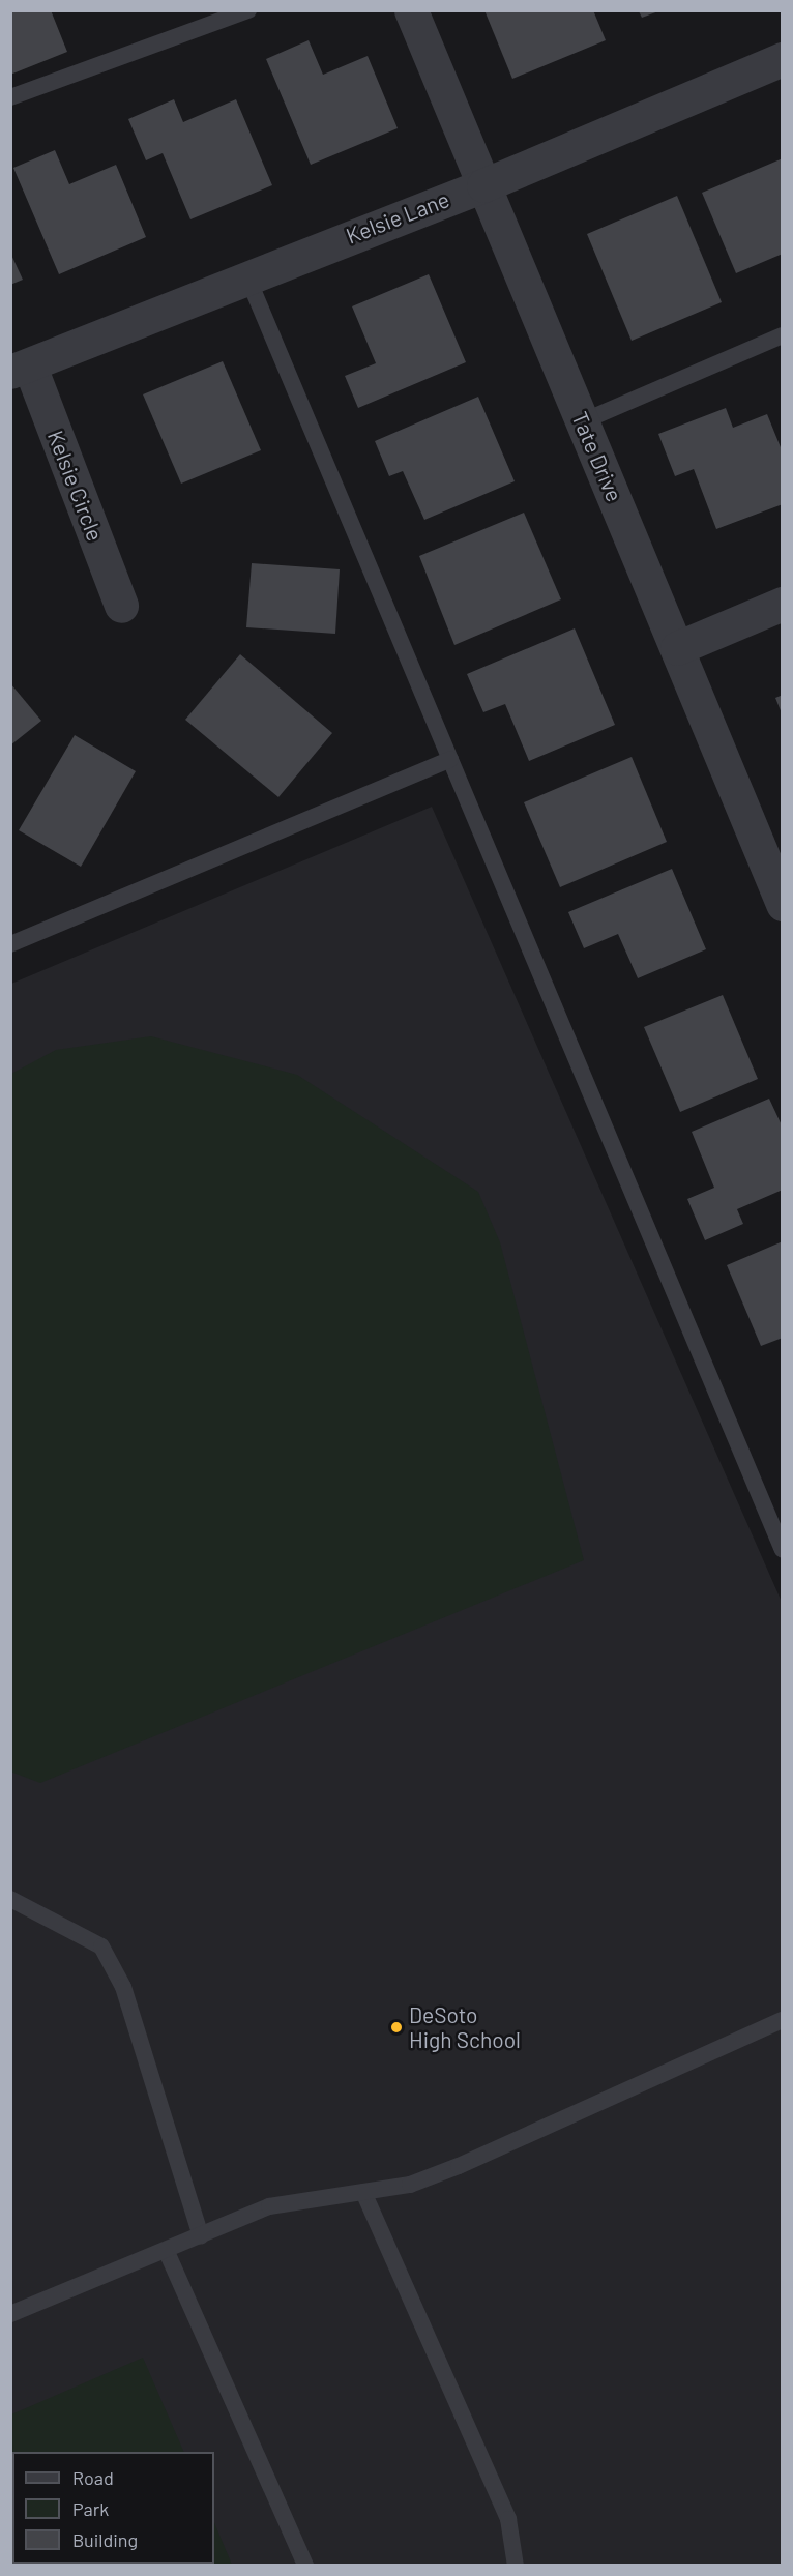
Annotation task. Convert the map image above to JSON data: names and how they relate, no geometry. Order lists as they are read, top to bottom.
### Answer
{
  "streets": {
    "street": ["Kelsie Lane", "Tate Drive", "Kelsie Circle"]
  },
  "crossings": [
    ["Kelsie Lane", "Tate Drive"],
    ["Kelsie Lane", "Kelsie Circle"]
  ],
  "places": ["DeSoto High School"],
  "legend": ["Road", "Park", "Building"]
}
